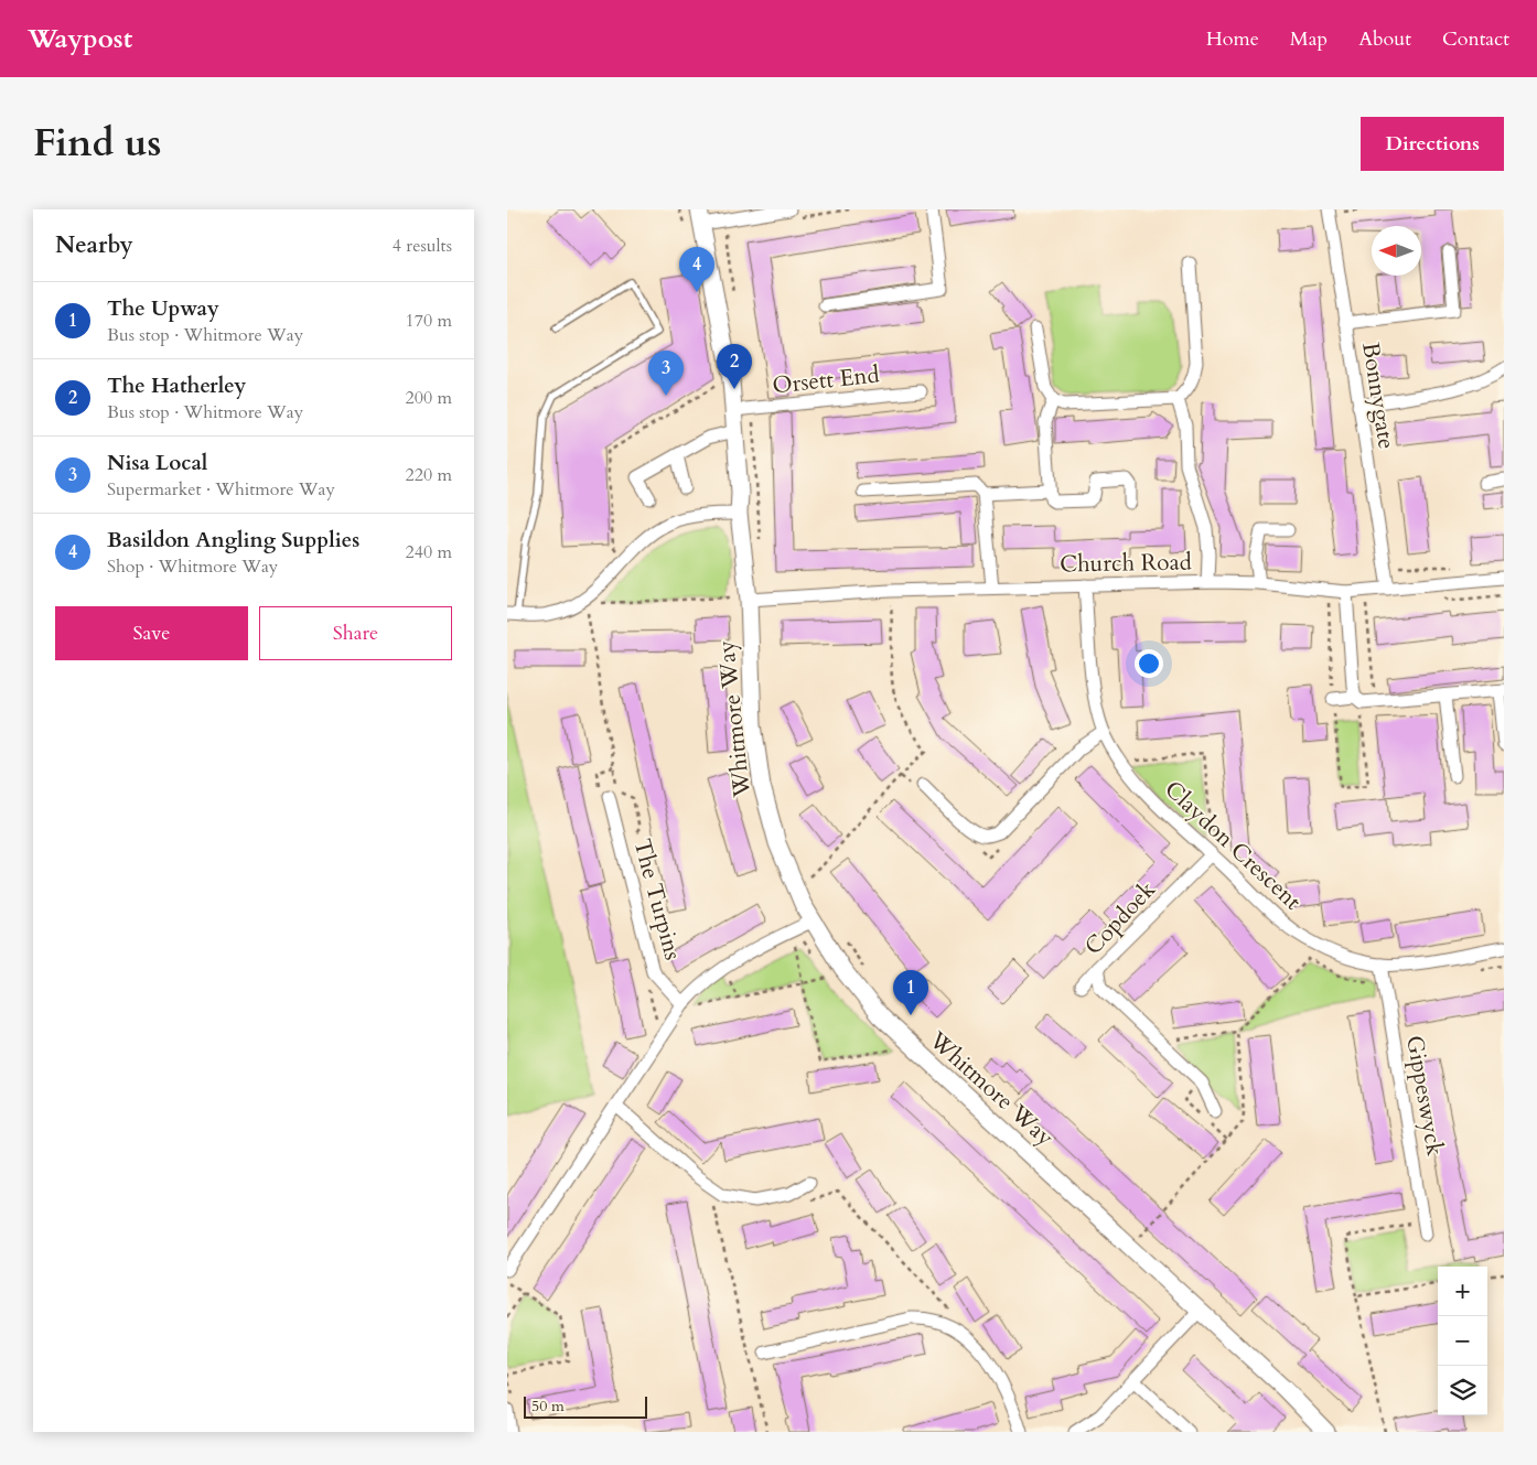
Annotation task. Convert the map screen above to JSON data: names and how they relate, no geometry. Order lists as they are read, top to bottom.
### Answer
{
  "streets": {
    "street": [
      "Orsett End",
      "Bonnygate",
      "Church Road",
      "Whitmore Way",
      "Claydon Crescent",
      "The Turpins",
      "Copdoek",
      "Gippeswyck"
    ]
  },
  "crossings": [
    ["Orsett End", "Whitmore Way"],
    ["Bonnygate", "Church Road"],
    ["Church Road", "Whitmore Way"],
    ["Church Road", "Claydon Crescent"],
    ["Claydon Crescent", "Copdoek"],
    ["Claydon Crescent", "Gippeswyck"]
  ],
  "scale_bar": "50 m",
  "north": "left",
  "page": {
    "header": "Waypost",
    "nav": [
      "Home",
      "Map",
      "About",
      "Contact"
    ],
    "title": "Find us",
    "buttons": [
      "Directions",
      ["Save", "Share"]
    ],
    "heading": ["Nearby", "4 results"],
    "pins": [
      "4",
      "2",
      "3",
      "1"
    ],
    "list": [
      {
        "mark": "1",
        "name": "The Upway",
        "note": "Bus stop · Whitmore Way",
        "value": "170 m"
      },
      {
        "mark": "2",
        "name": "The Hatherley",
        "note": "Bus stop · Whitmore Way",
        "value": "200 m"
      },
      {
        "mark": "3",
        "name": "Nisa Local",
        "note": "Supermarket · Whitmore Way",
        "value": "220 m"
      },
      {
        "mark": "4",
        "name": "Basildon Angling Supplies",
        "note": "Shop · Whitmore Way",
        "value": "240 m"
      }
    ],
    "map_buttons": ["+", "−"],
    "scale": "50 m"
  }
}
